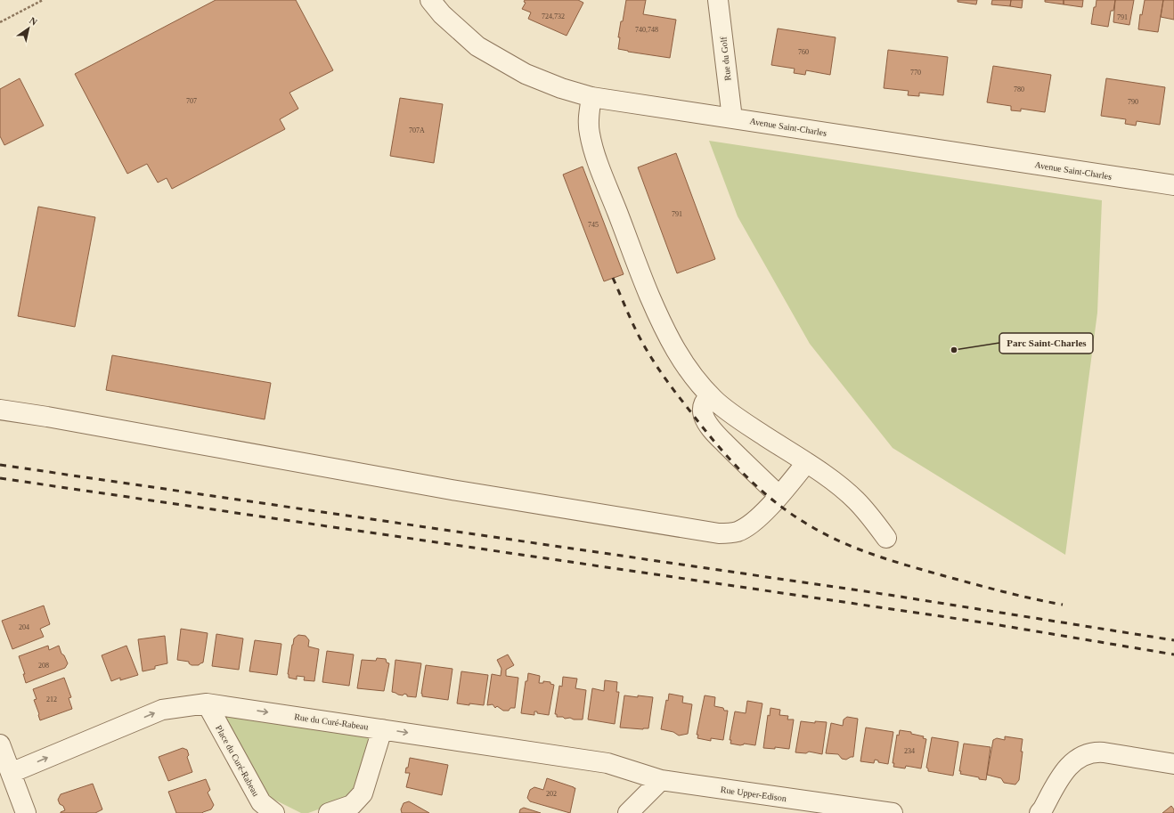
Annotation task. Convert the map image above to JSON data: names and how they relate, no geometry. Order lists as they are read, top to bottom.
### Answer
{
  "streets": {
    "street": [
      "Rue du Golf",
      "Avenue Saint-Charles",
      "Rue du Curé-Rabeau",
      "Place du Curé-Rabeau",
      "Rue Upper-Edison"
    ]
  },
  "crossings": [
    ["Rue du Golf", "Avenue Saint-Charles"],
    ["Rue du Curé-Rabeau", "Place du Curé-Rabeau"],
    ["Rue du Curé-Rabeau", "Rue Upper-Edison"]
  ],
  "one_way": ["Rue du Curé-Rabeau"],
  "places": ["Parc Saint-Charles"],
  "house_numbers": [
    "724,732",
    "791",
    "740,748",
    "760",
    "770",
    "780",
    "707",
    "790",
    "707A",
    "791",
    "745",
    "204",
    "208",
    "212",
    "234",
    "202"
  ],
  "north": "top right"
}
